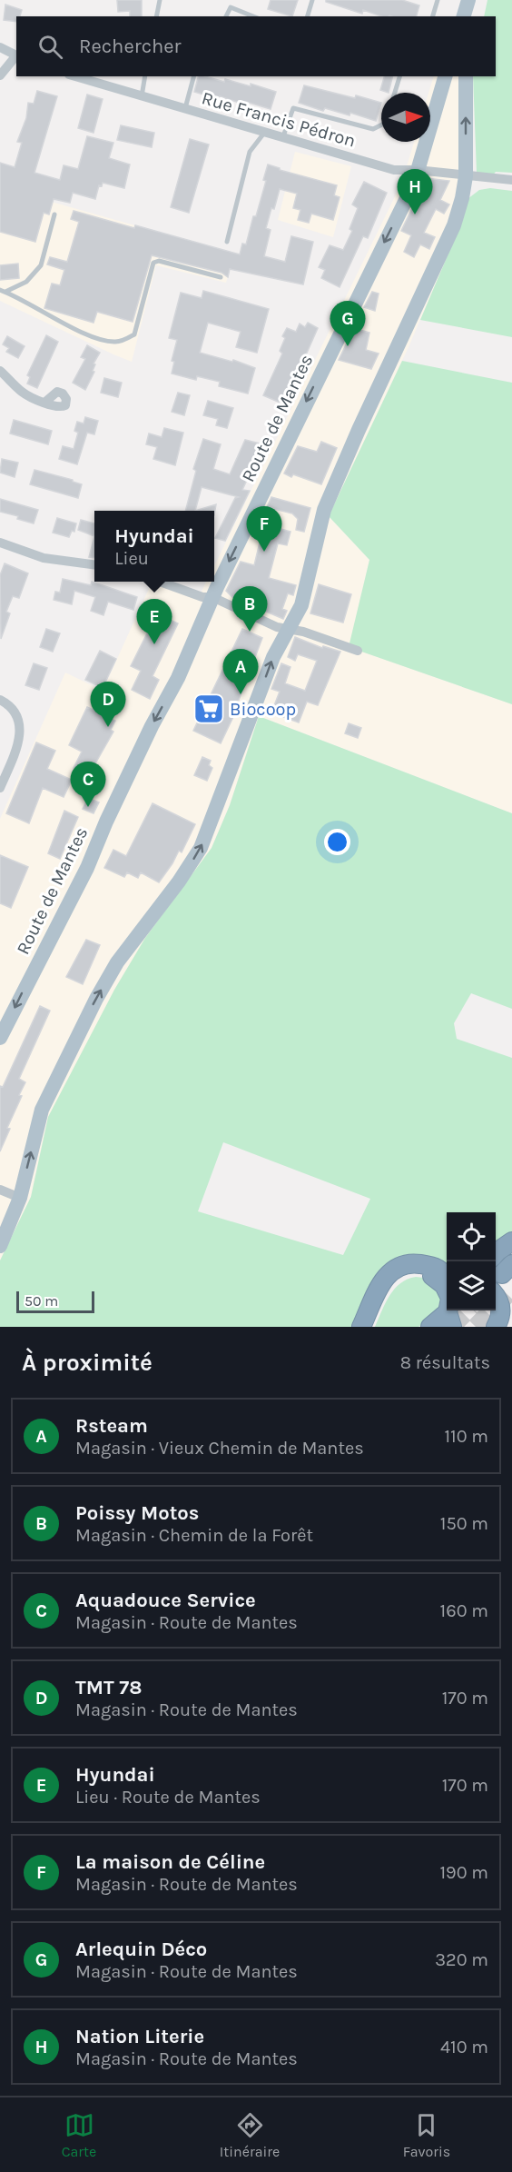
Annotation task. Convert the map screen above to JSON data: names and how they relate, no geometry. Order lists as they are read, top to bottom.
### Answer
{
  "streets": {
    "main road": ["Route de Mantes"],
    "street": ["Rue Francis Pédron"]
  },
  "crossings": [
    ["Rue Francis Pédron", "Route de Mantes"]
  ],
  "places": {
    "supermarket": ["Biocoop"]
  },
  "scale_bar": "50 m",
  "north": "right",
  "page": {
    "search": "Rechercher",
    "pins": [
      "H",
      "G",
      "F",
      "B",
      "E",
      "A",
      "D",
      "C"
    ],
    "popup": ["Hyundai", "Lieu"],
    "scale": "50 m",
    "heading": ["À proximité", "8 résultats"],
    "list": [
      {
        "mark": "A",
        "name": "Rsteam",
        "note": "Magasin · Vieux Chemin de Mantes",
        "value": "110 m"
      },
      {
        "mark": "B",
        "name": "Poissy Motos",
        "note": "Magasin · Chemin de la Forêt",
        "value": "150 m"
      },
      {
        "mark": "C",
        "name": "Aquadouce Service",
        "note": "Magasin · Route de Mantes",
        "value": "160 m"
      },
      {
        "mark": "D",
        "name": "TMT 78",
        "note": "Magasin · Route de Mantes",
        "value": "170 m"
      },
      {
        "mark": "E",
        "name": "Hyundai",
        "note": "Lieu · Route de Mantes",
        "value": "170 m"
      },
      {
        "mark": "F",
        "name": "La maison de Céline",
        "note": "Magasin · Route de Mantes",
        "value": "190 m"
      },
      {
        "mark": "G",
        "name": "Arlequin Déco",
        "note": "Magasin · Route de Mantes",
        "value": "320 m"
      },
      {
        "mark": "H",
        "name": "Nation Literie",
        "note": "Magasin · Route de Mantes",
        "value": "410 m"
      }
    ],
    "nav": ["Carte", "Itinéraire", "Favoris"]
  }
}
